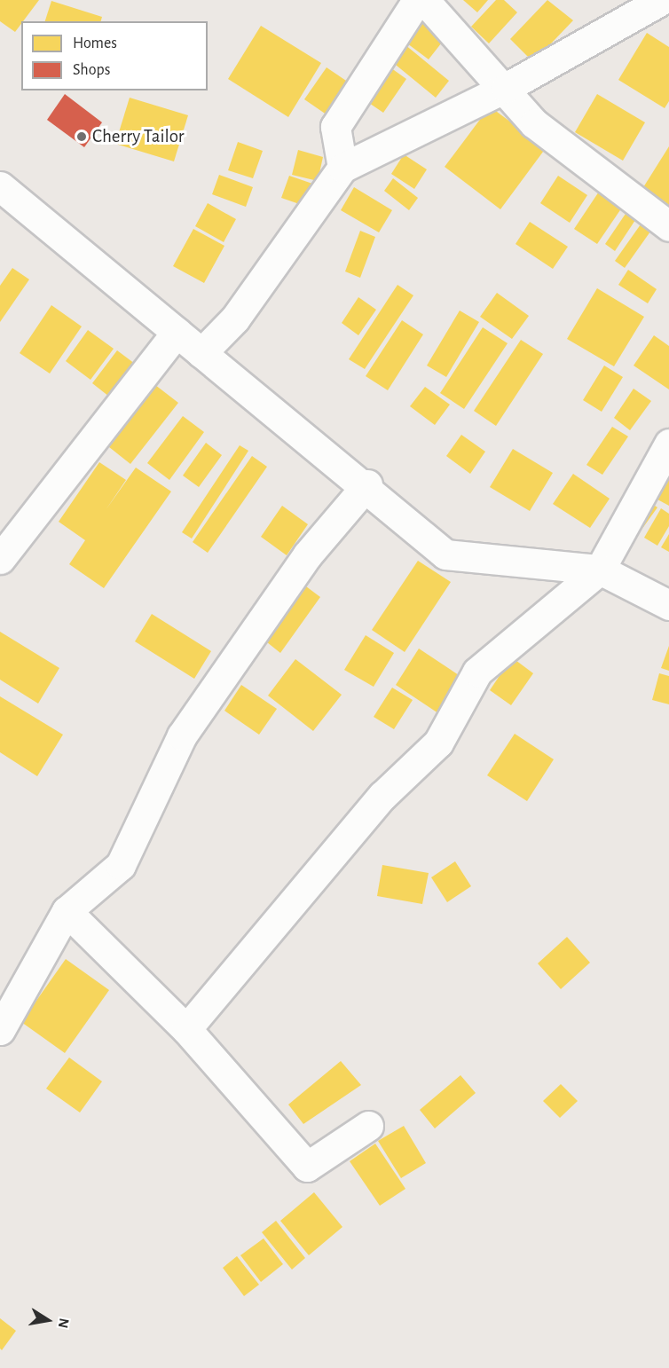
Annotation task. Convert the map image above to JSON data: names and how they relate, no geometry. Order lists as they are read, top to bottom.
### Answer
{
  "places": ["Cherry Tailor"],
  "legend": ["Homes", "Shops"],
  "north": "right"
}
